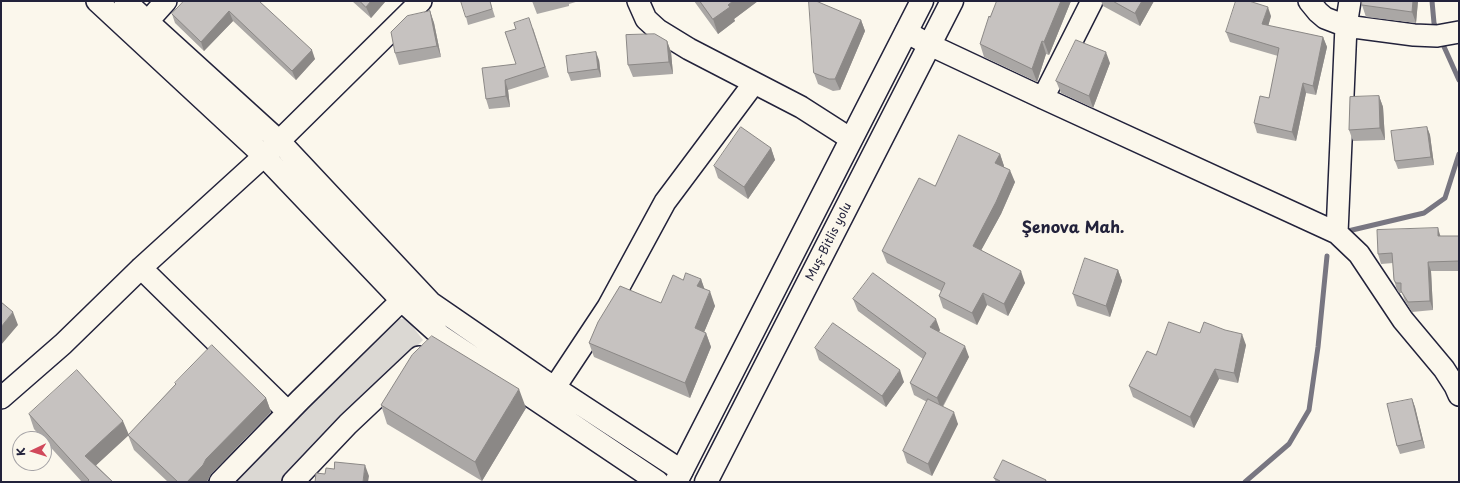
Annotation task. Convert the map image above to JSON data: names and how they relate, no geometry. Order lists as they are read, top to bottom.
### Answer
{
  "streets": {
    "highway": ["Muş-Bitlis yolu"]
  },
  "districts": ["Şenova Mah."],
  "north": "left"
}
